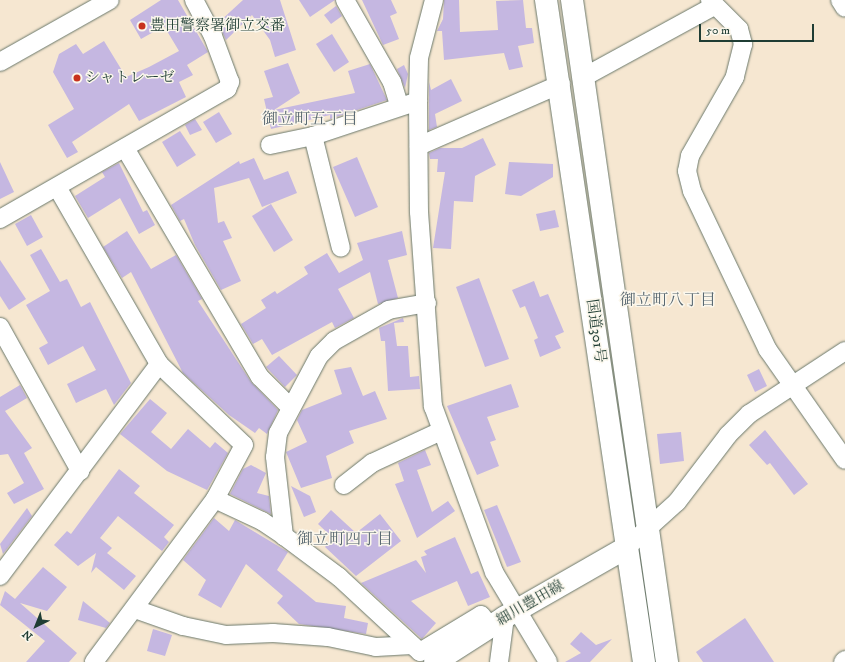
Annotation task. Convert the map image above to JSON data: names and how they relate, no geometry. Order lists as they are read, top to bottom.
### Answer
{
  "streets": {
    "main road": ["国道301号", "細川豊田線"]
  },
  "crossings": [
    ["国道301号", "細川豊田線"]
  ],
  "districts": ["御立町五丁目", "御立町八丁目", "御立町四丁目"],
  "places": ["豊田警察署御立交番", "シャトレーゼ"],
  "scale_bar": "50 m",
  "north": "bottom left"
}
